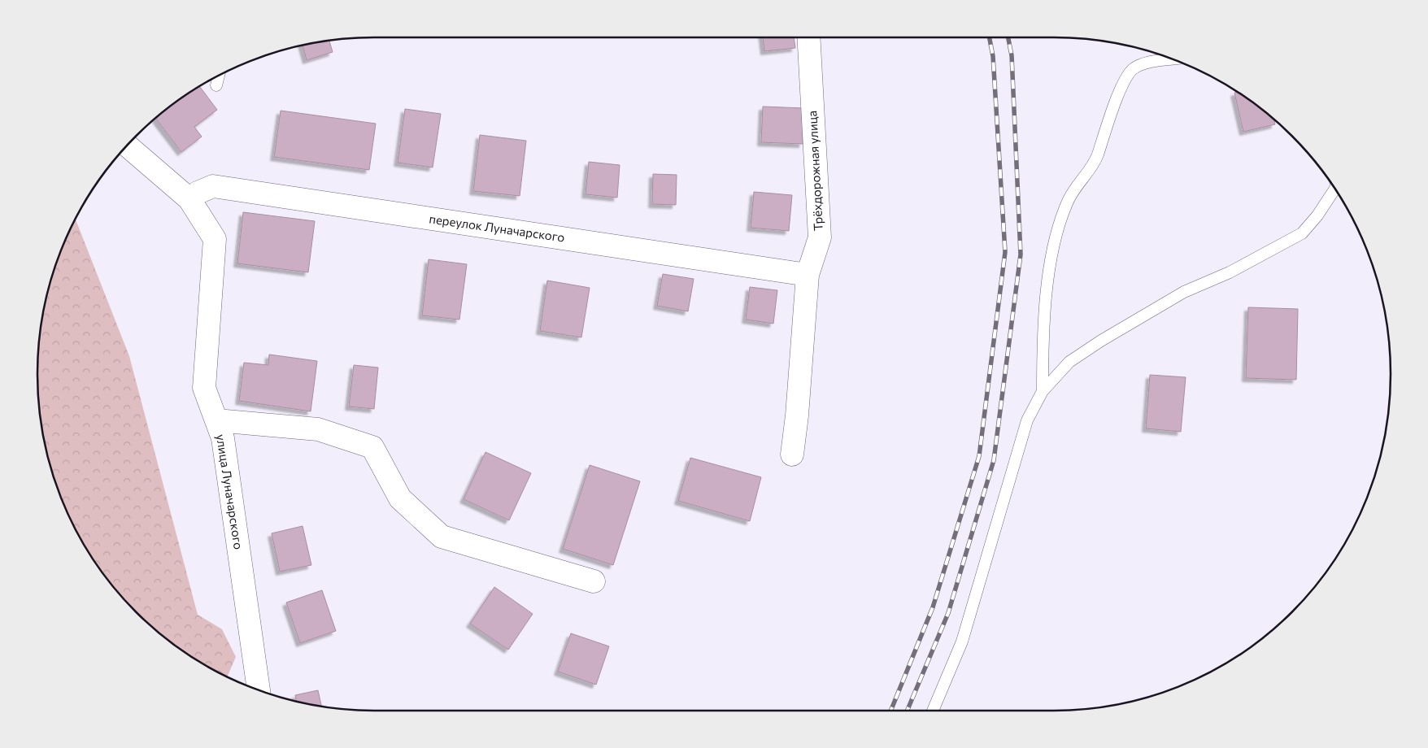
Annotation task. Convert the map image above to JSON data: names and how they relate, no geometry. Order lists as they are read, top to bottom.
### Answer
{
  "streets": {
    "street": ["Трёхдорожная улица", "переулок Луначарского", "улица Луначарского"]
  },
  "crossings": [
    ["Трёхдорожная улица", "переулок Луначарского"],
    ["переулок Луначарского", "улица Луначарского"]
  ]
}
